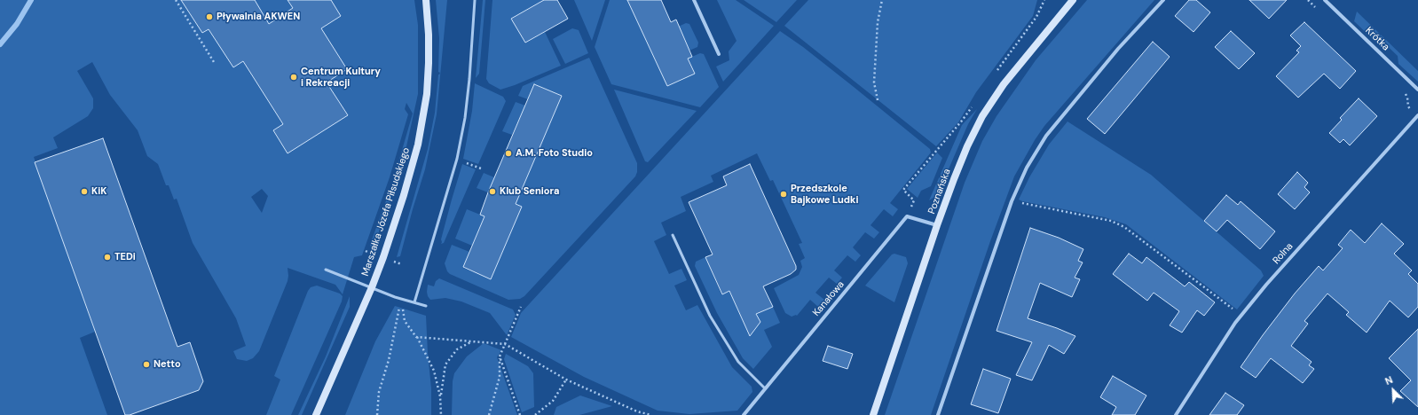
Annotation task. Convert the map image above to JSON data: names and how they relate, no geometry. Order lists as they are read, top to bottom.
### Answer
{
  "streets": {
    "street": [
      "Krótka",
      "Poznańska",
      "Marszałka Józefa Piłsudskiego",
      "Rolna",
      "Kanałowa"
    ]
  },
  "places": [
    "Pływalnia AKWEN",
    "Centrum Kultury i Rekreacji",
    "A.M. Foto Studio",
    "KiK",
    "Klub Seniora",
    "Przedszkole Bajkowe Ludki",
    "TEDi",
    "Netto"
  ],
  "north": "top left"
}
